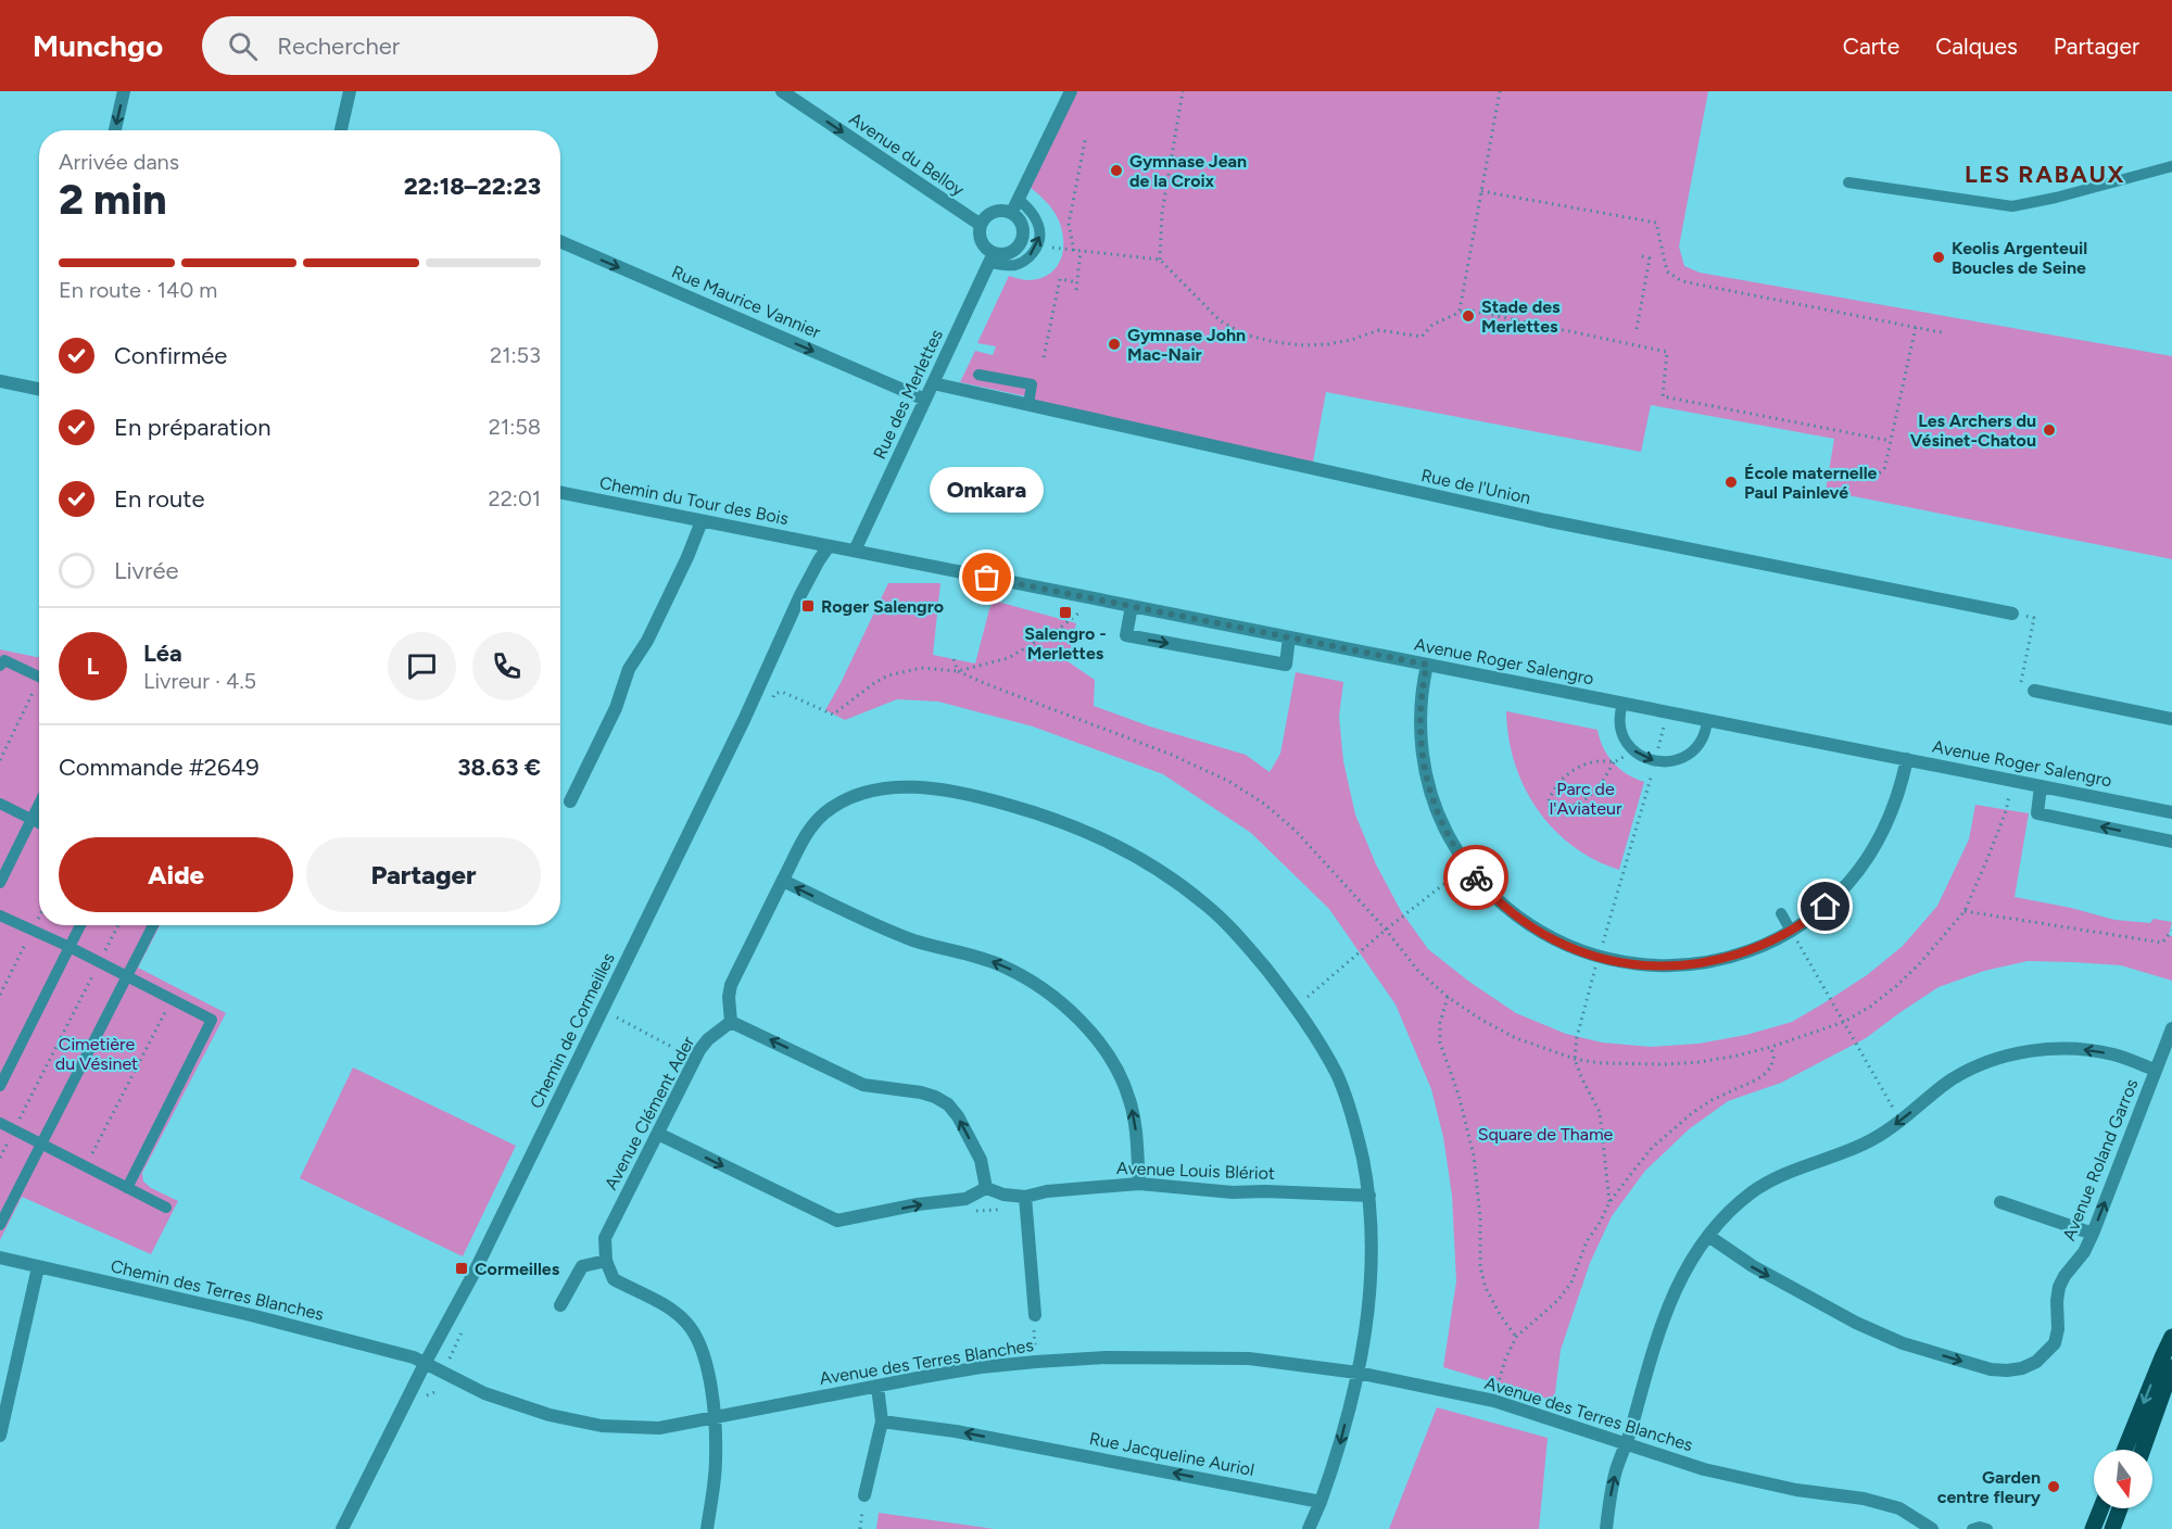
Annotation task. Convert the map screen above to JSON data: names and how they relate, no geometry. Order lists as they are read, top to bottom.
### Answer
{
  "streets": {
    "street": [
      "Avenue du Belloy",
      "Rue Maurice Vannier",
      "Rue des Merlettes",
      "Rue de l'Union",
      "Chemin du Tour des Bois",
      "Avenue Roger Salengro",
      "Chemin de Cormeilles",
      "Avenue Clément Ader",
      "Avenue Roland Garros",
      "Avenue Louis Blériot",
      "Chemin des Terres Blanches",
      "Avenue des Terres Blanches",
      "Rue Jacqueline Auriol"
    ]
  },
  "crossings": [
    ["Avenue du Belloy", "Rue des Merlettes"],
    ["Rue Maurice Vannier", "Rue des Merlettes"],
    ["Rue des Merlettes", "Rue de l'Union"],
    ["Rue des Merlettes", "Avenue Roger Salengro"],
    ["Chemin du Tour des Bois", "Avenue Roger Salengro"],
    ["Chemin du Tour des Bois", "Chemin de Cormeilles"],
    ["Avenue Roger Salengro", "Chemin de Cormeilles"],
    ["Chemin de Cormeilles", "Chemin des Terres Blanches"],
    ["Chemin de Cormeilles", "Avenue des Terres Blanches"],
    ["Chemin des Terres Blanches", "Avenue des Terres Blanches"]
  ],
  "one_way": ["Avenue du Belloy", "Rue Maurice Vannier", "Rue Jacqueline Auriol"],
  "districts": ["LES RABAUX"],
  "parks": ["Parc de l'Aviateur", "Cimetière du Vésinet", "Square de Thame"],
  "places": {
    "other": [
      "Gymnase Jean de la Croix",
      "Keolis Argenteuil Boucles de Seine",
      "Stade des Merlettes",
      "Gymnase John Mac-Nair",
      "Les Archers du Vésinet-Chatou",
      "École maternelle Paul Painlevé",
      "Omkara",
      "Garden centre fleury"
    ],
    "transit": ["Roger Salengro", "Salengro - Merlettes", "Cormeilles"]
  },
  "north": "bottom",
  "page": {
    "header": "Munchgo",
    "search": "Rechercher",
    "nav": ["Carte", "Calques", "Partager"],
    "heading": ["2 min", "Arrivée dans", "22:18–22:23"],
    "panel": [
      "Léa",
      "Livreur · 4.5",
      "Commande #2649",
      "38.63 €"
    ],
    "bar": "En route · 140 m",
    "list": [
      ["Confirmée", "21:53"],
      ["En préparation", "21:58"],
      ["En route", "22:01"],
      "Livrée"
    ],
    "bubble": "Omkara",
    "round": "L",
    "buttons": ["Aide", "Partager"]
  }
}
